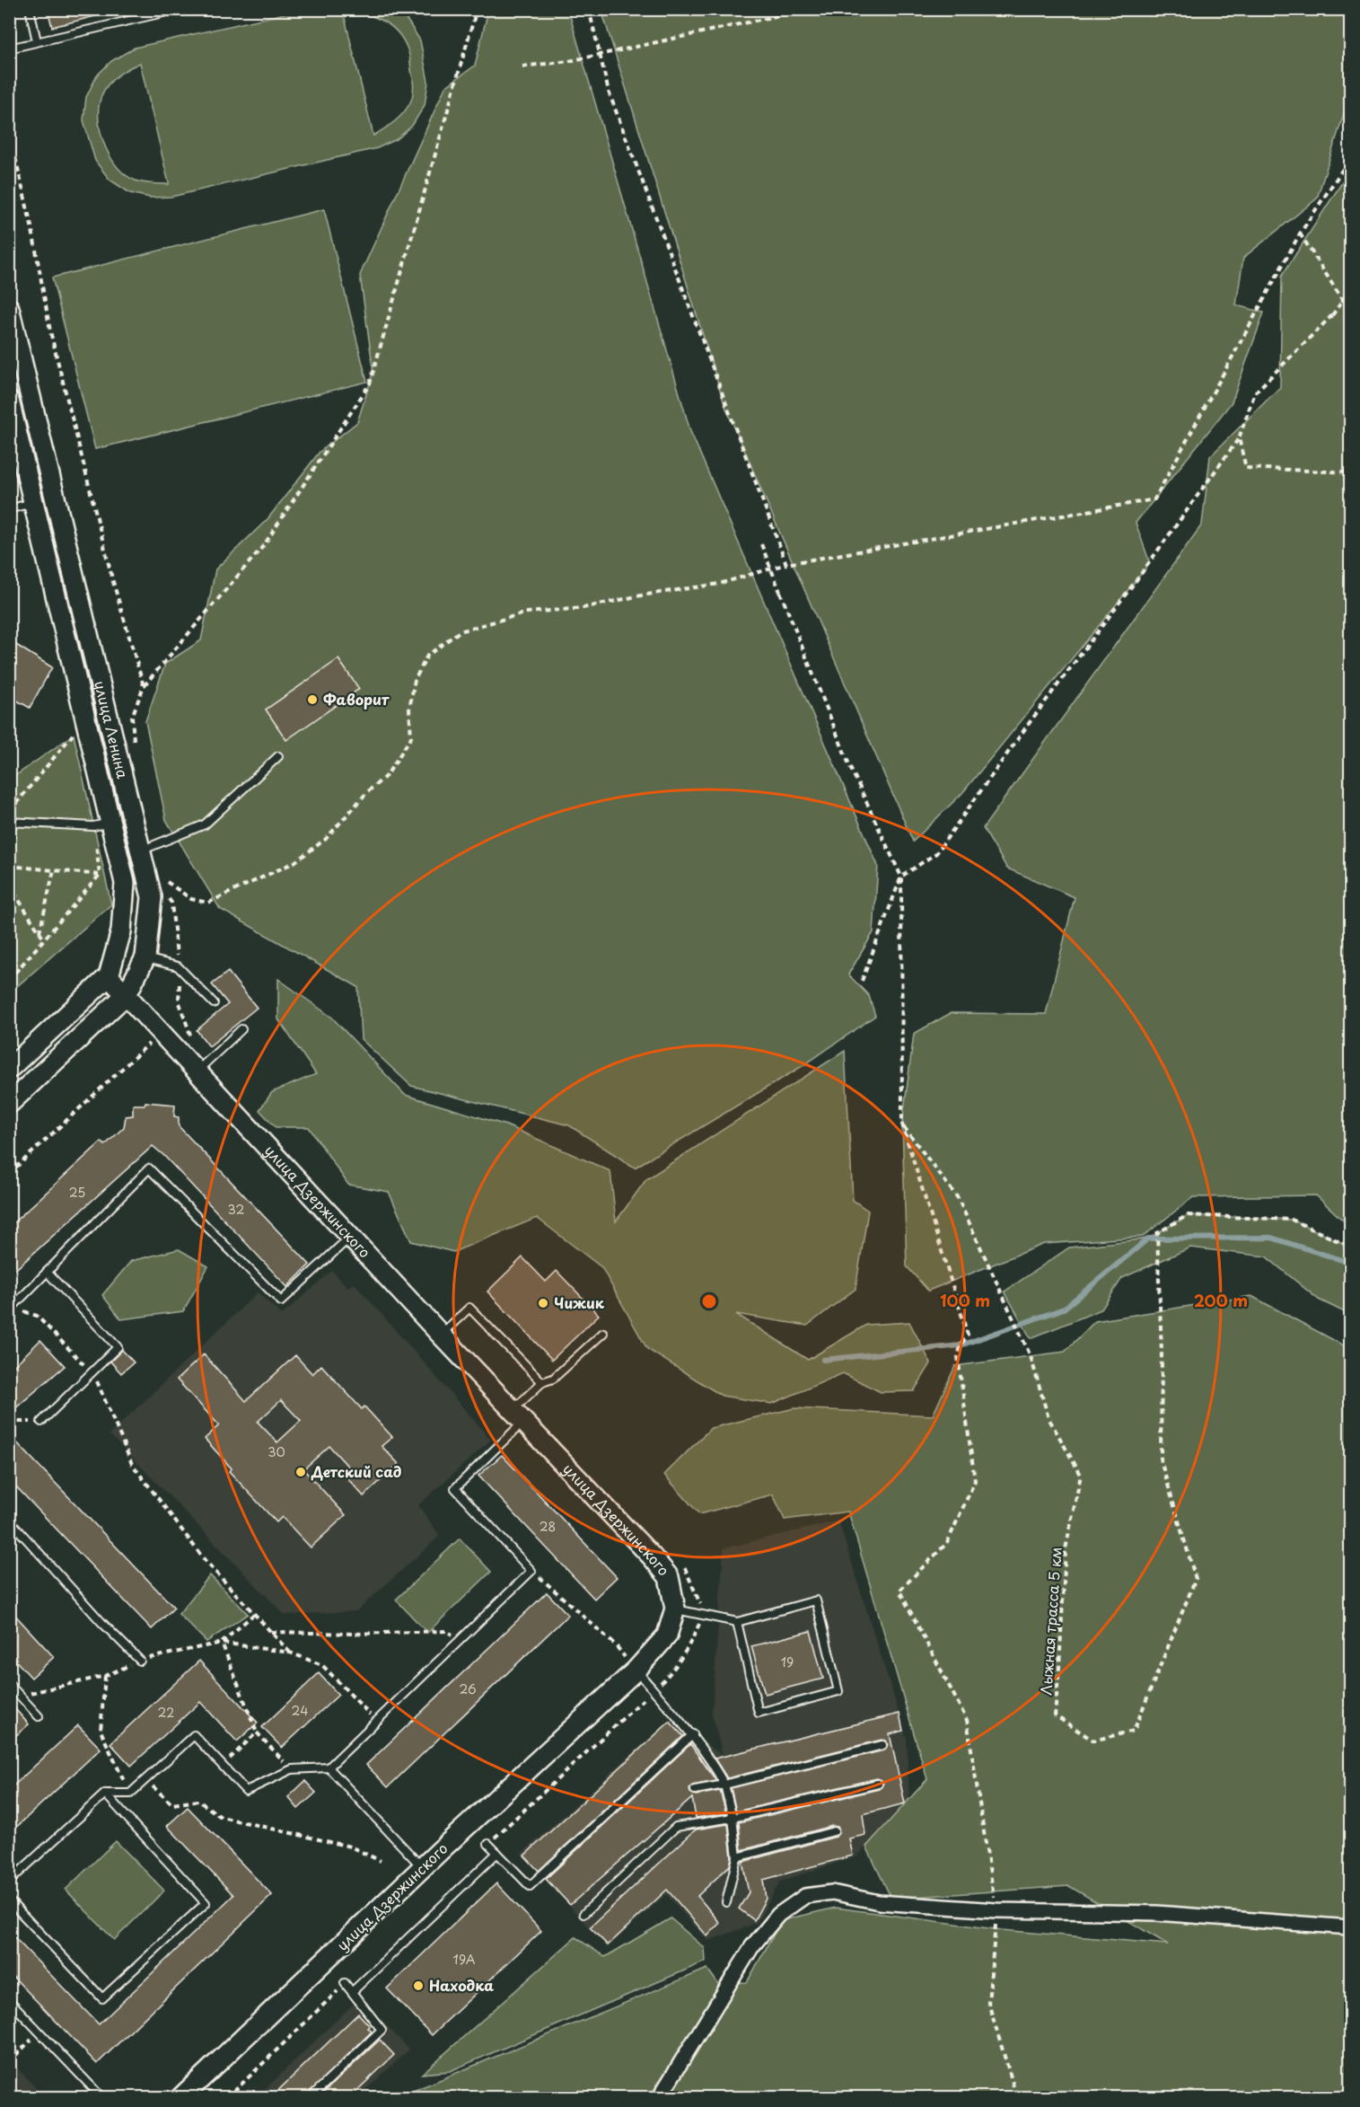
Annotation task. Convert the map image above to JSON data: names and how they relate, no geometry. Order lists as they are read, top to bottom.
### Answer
{
  "streets": {
    "main road": ["улица Ленина", "улица Дзержинского"],
    "path": ["Лыжная трасса 5 км"]
  },
  "crossings": [
    ["улица Ленина", "улица Дзержинского"]
  ],
  "places": [
    "Фаворит",
    "Чижик",
    "Детский сад",
    "Находка"
  ],
  "house_numbers": [
    "25",
    "32",
    "30",
    "28",
    "19",
    "26",
    "24",
    "22",
    "19А"
  ],
  "rings": ["100 m", "200 m"]
}
